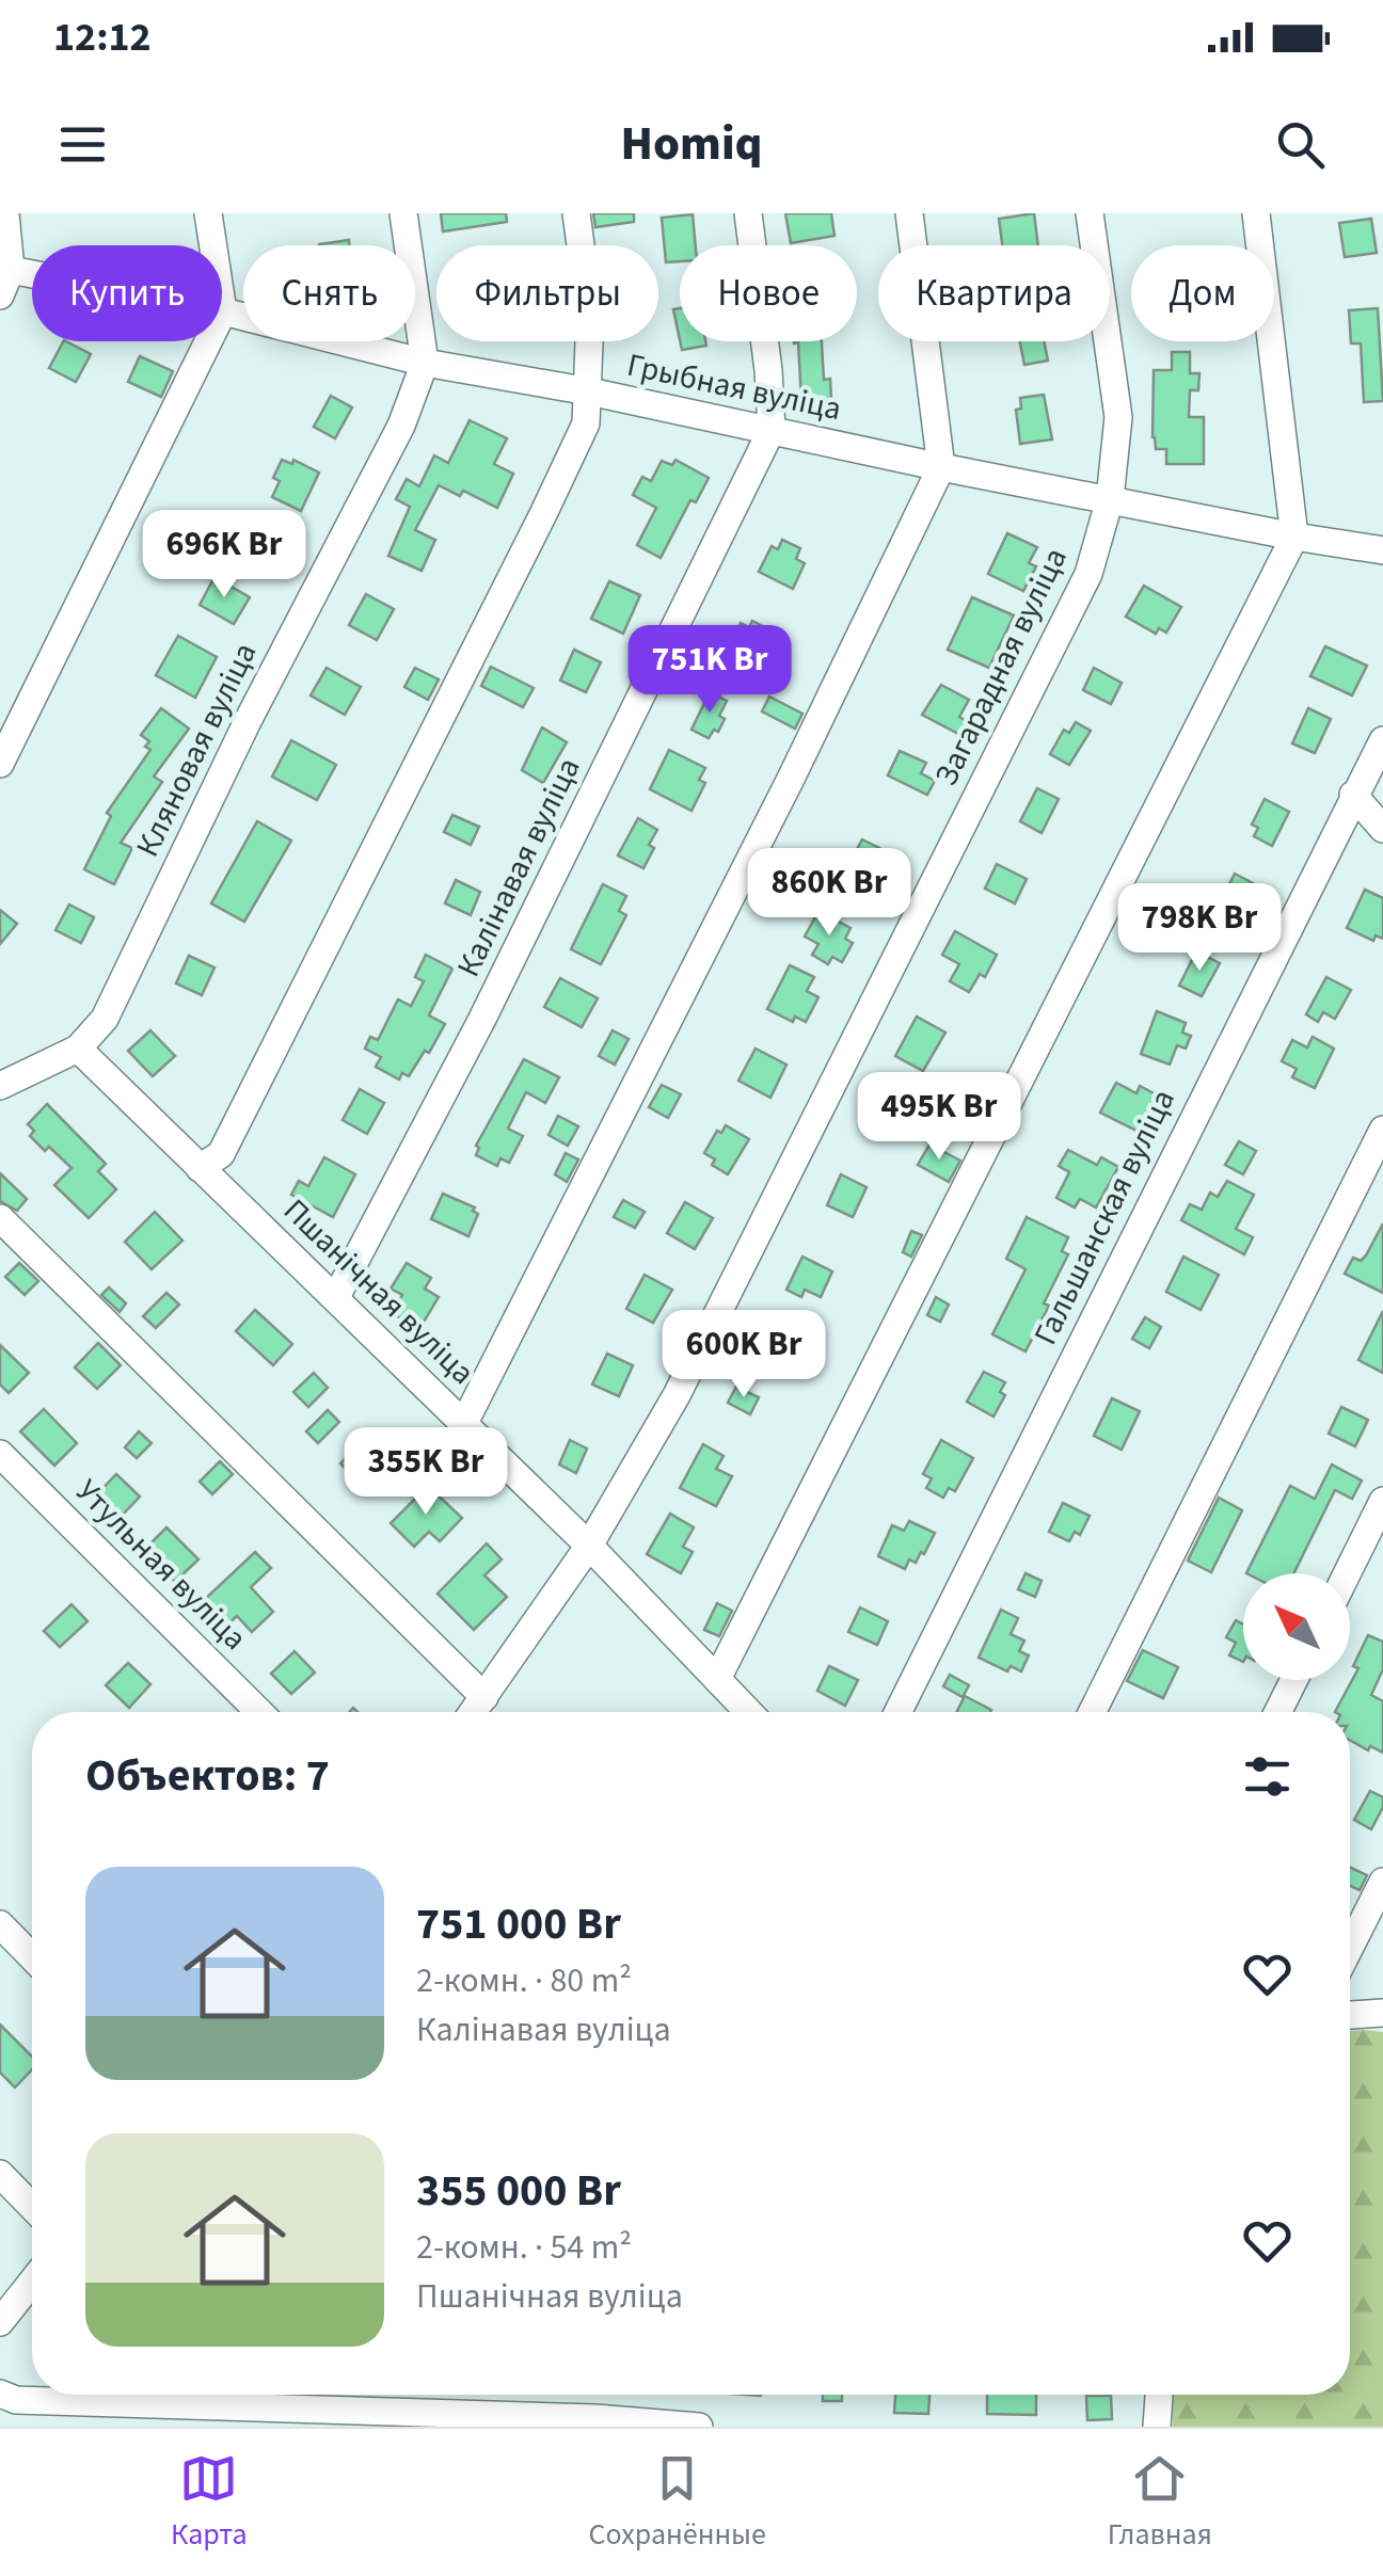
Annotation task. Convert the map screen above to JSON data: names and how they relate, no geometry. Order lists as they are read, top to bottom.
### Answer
{
  "streets": {
    "street": [
      "Грыбная вуліца",
      "Загарадная вуліца",
      "Кляновая вуліца",
      "Калінавая вуліца",
      "Гальшанская вуліца",
      "Пшанічная вуліца",
      "Утульная вуліца"
    ]
  },
  "crossings": [
    ["Грыбная вуліца", "Загарадная вуліца"],
    ["Грыбная вуліца", "Кляновая вуліца"],
    ["Грыбная вуліца", "Калінавая вуліца"],
    ["Загарадная вуліца", "Пшанічная вуліца"],
    ["Кляновая вуліца", "Пшанічная вуліца"],
    ["Калінавая вуліца", "Пшанічная вуліца"]
  ],
  "north": "top left",
  "page": {
    "status": "12:12",
    "header": "Homiq",
    "chip": [
      "Купить",
      "Снять",
      "Фильтры",
      "Новое",
      "Квартира",
      "Дом"
    ],
    "price": [
      "696K Br",
      "751K Br",
      "860K Br",
      "798K Br",
      "495K Br",
      "600K Br",
      "355K Br"
    ],
    "heading": "Объектов: 7",
    "list": [
      {
        "name": "751 000 Br",
        "note": "2-комн. · 80 m² · Калінавая вуліца"
      },
      {
        "name": "355 000 Br",
        "note": "2-комн. · 54 m² · Пшанічная вуліца"
      }
    ],
    "tabs": ["Карта", "Сохранённые", "Главная"]
  }
}
